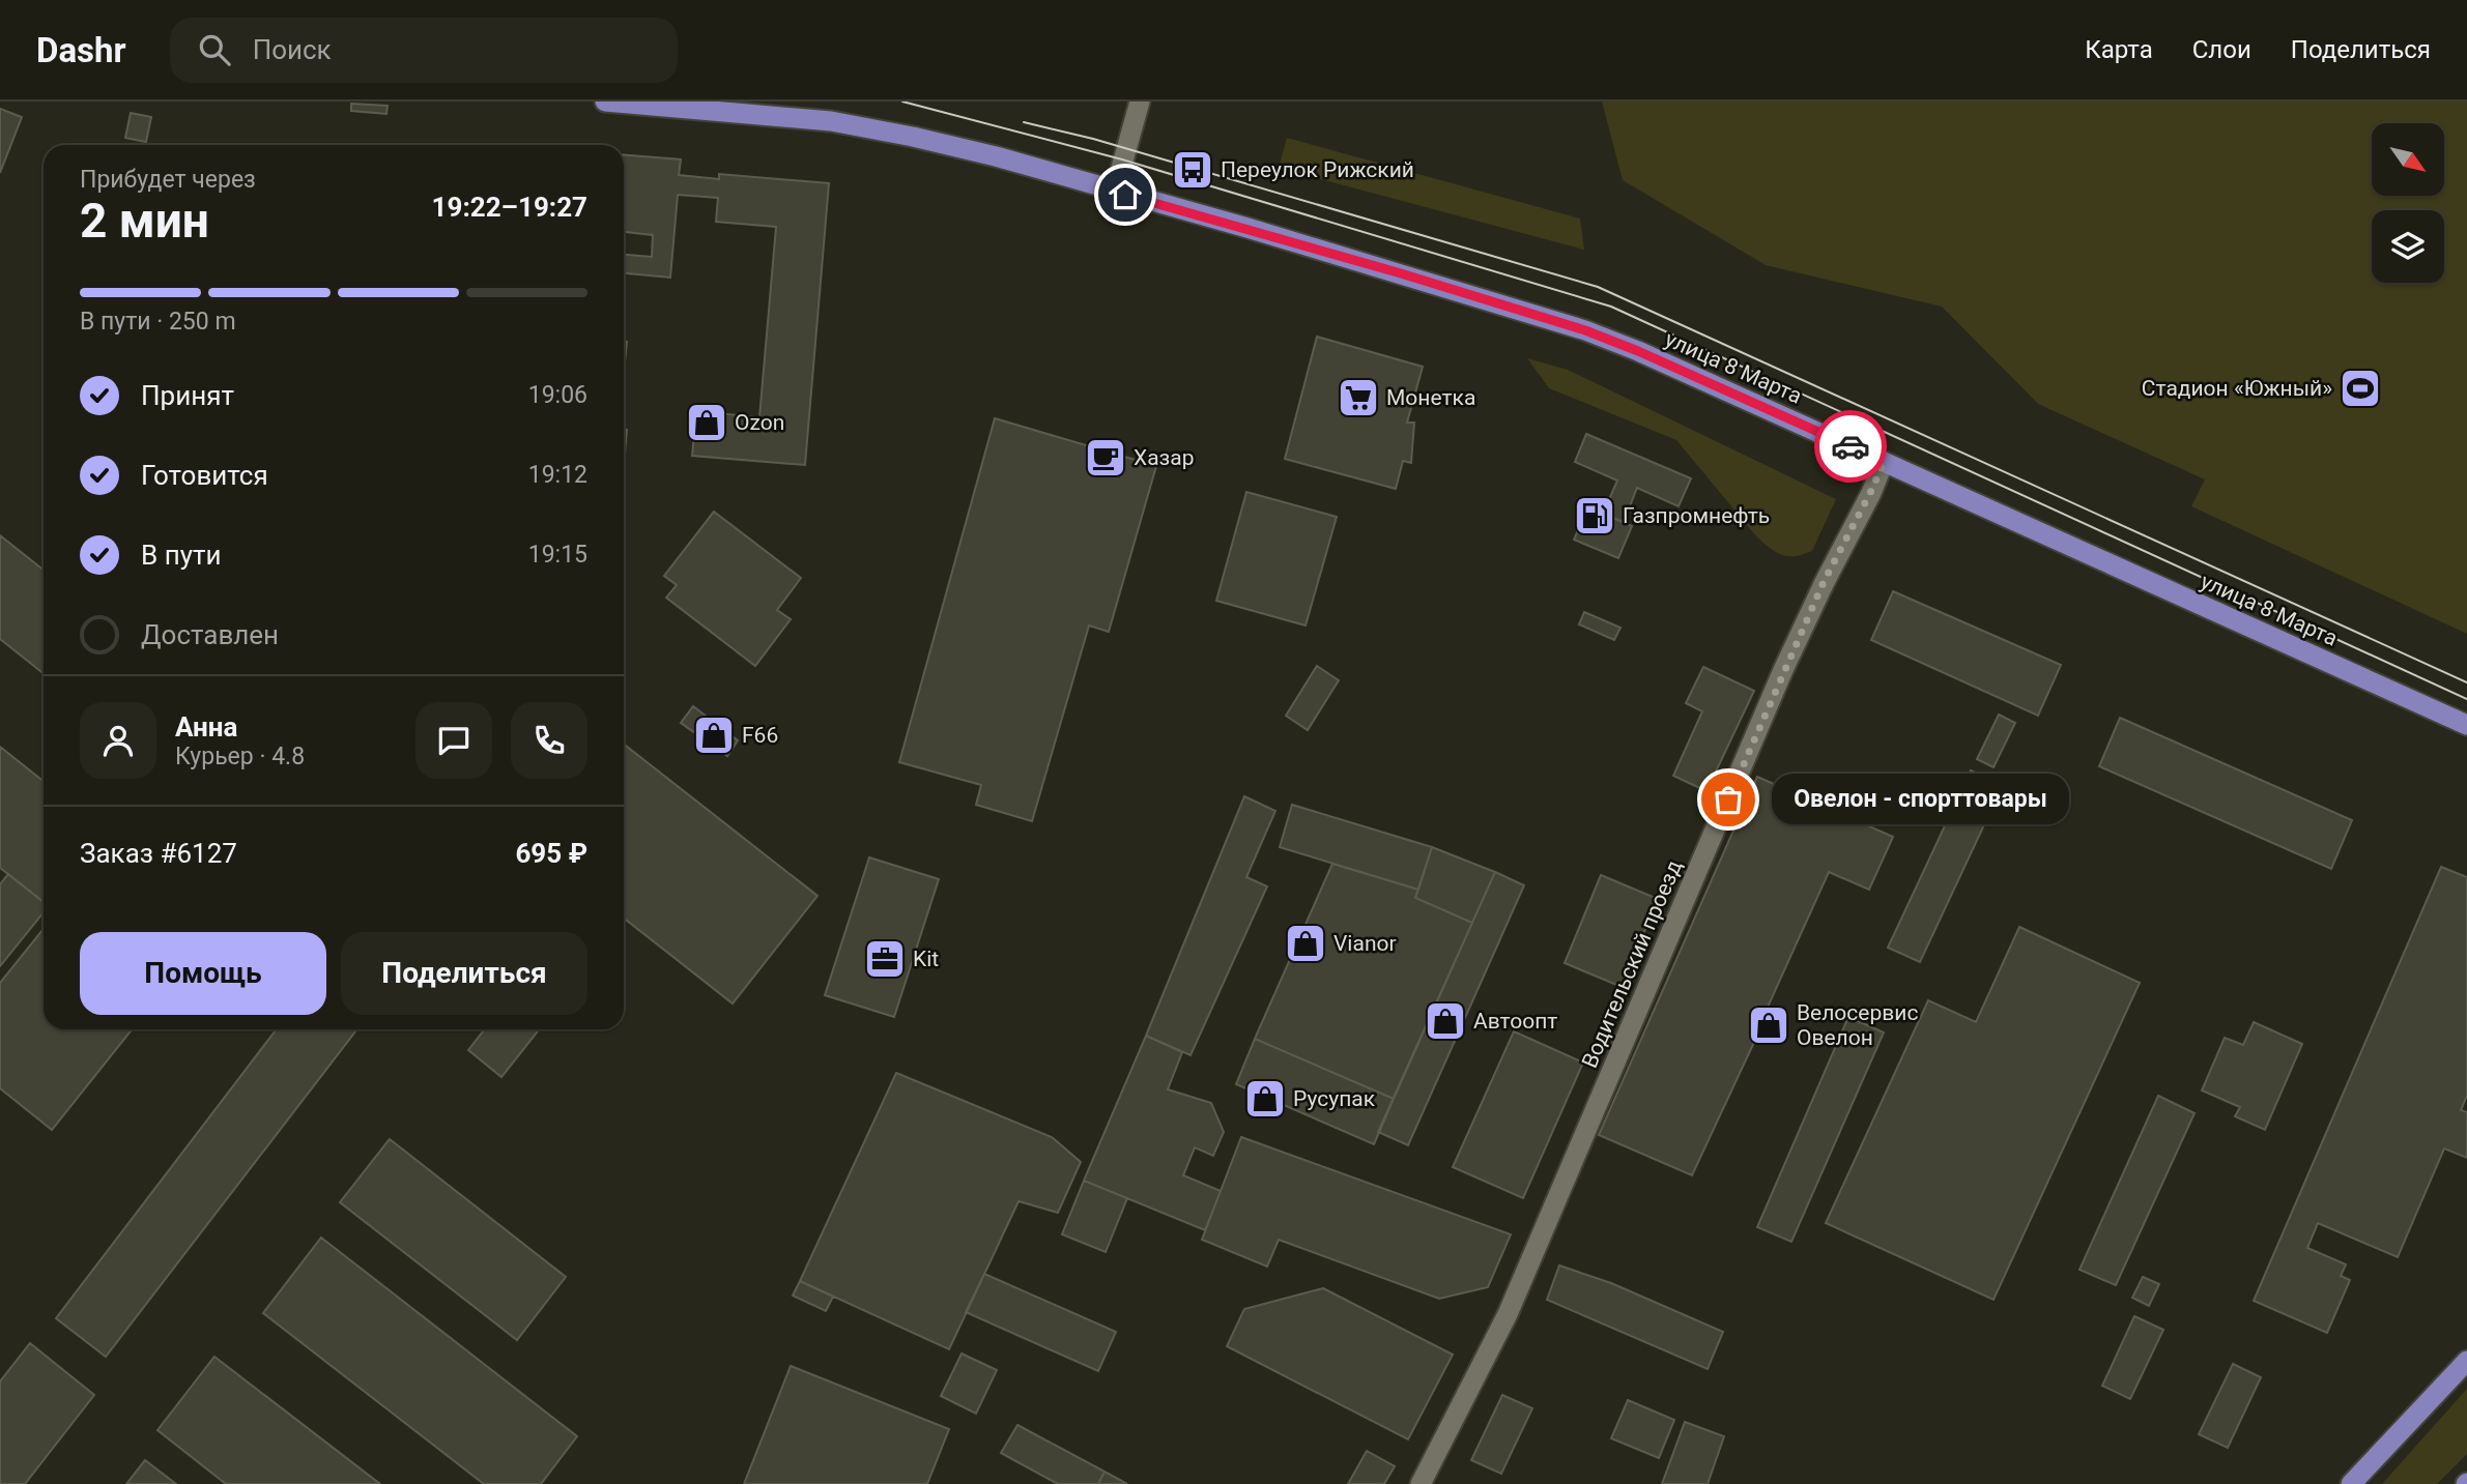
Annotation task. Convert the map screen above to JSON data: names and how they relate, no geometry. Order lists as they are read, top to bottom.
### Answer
{
  "streets": {
    "main road": ["улица 8 Марта"],
    "street": ["Водительский проезд"]
  },
  "crossings": [
    ["улица 8 Марта", "Водительский проезд"]
  ],
  "places": {
    "bus stop": ["Переулок Рижский"],
    "sports": ["Стадион «Южный»"],
    "supermarket": ["Монетка"],
    "shop": [
      "Ozon",
      "F66",
      "Vianor",
      "Автоопт",
      "Велосервис Овелон",
      "Русупак"
    ],
    "cafe": ["Хазар"],
    "fuel station": ["Газпромнефть"],
    "other": ["Овелон - спорттовары"],
    "office": ["Kit"]
  },
  "north": "bottom right",
  "page": {
    "header": "Dashr",
    "search": "Поиск",
    "nav": ["Карта", "Слои", "Поделиться"],
    "heading": ["2 мин", "Прибудет через", "19:22–19:27"],
    "panel": [
      "Анна",
      "Курьер · 4.8",
      "Заказ #6127",
      "695 ₽"
    ],
    "bar": "В пути · 250 m",
    "list": [
      ["Принят", "19:06"],
      ["Готовится", "19:12"],
      ["В пути", "19:15"],
      "Доставлен"
    ],
    "bubble": "Овелон - спорттовары",
    "buttons": ["Помощь", "Поделиться"]
  }
}
